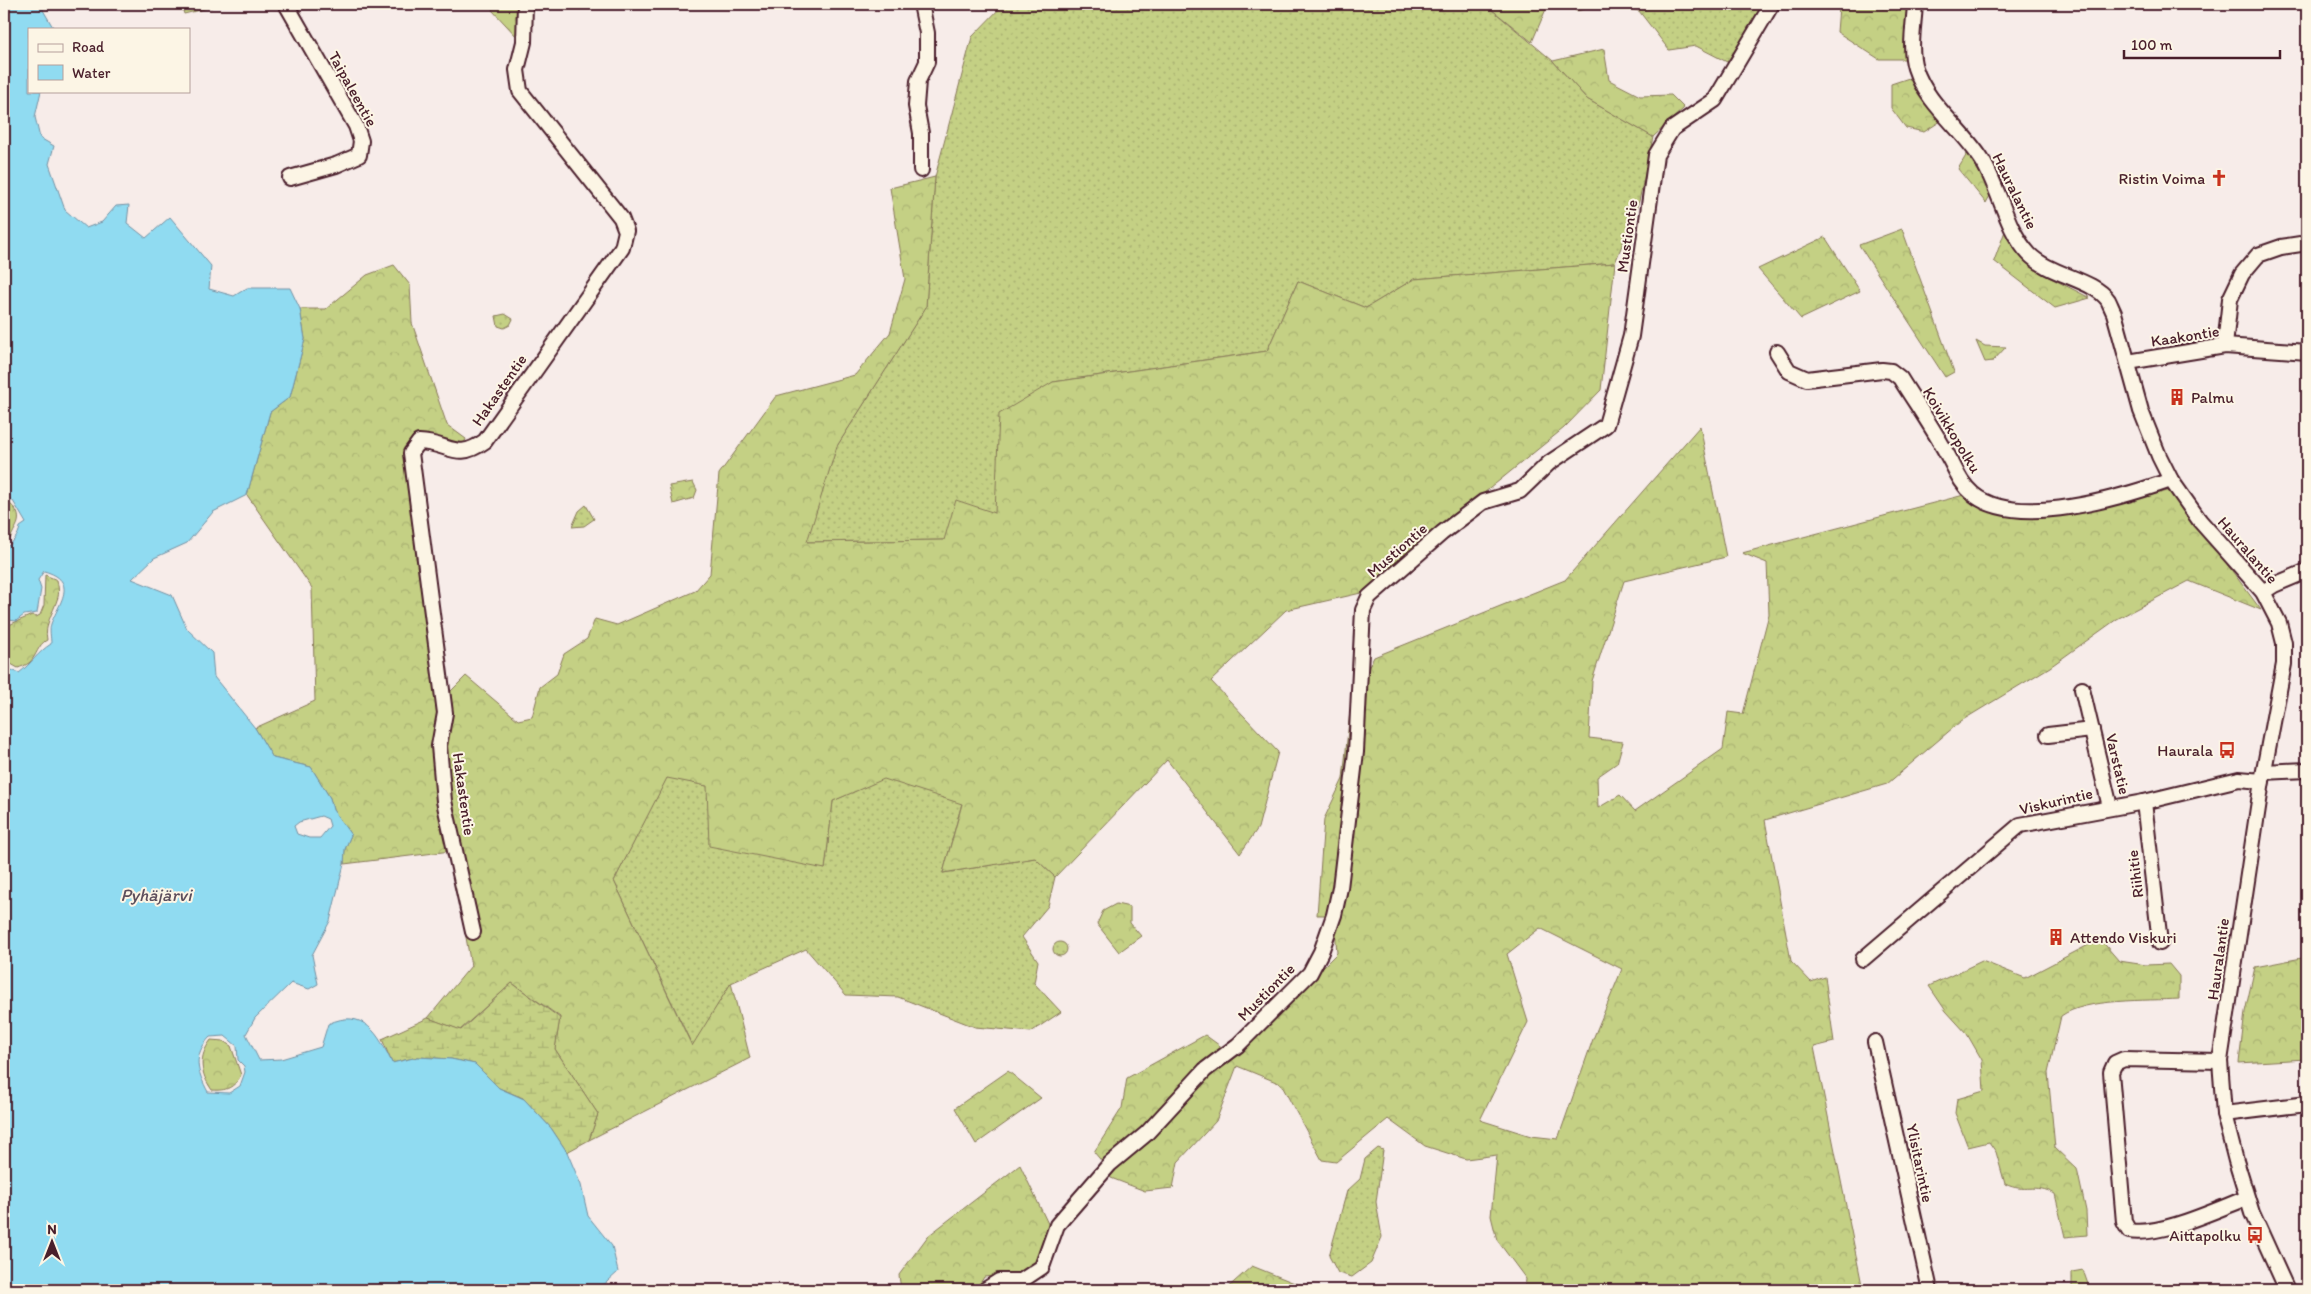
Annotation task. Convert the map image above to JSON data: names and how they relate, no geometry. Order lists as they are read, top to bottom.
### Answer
{
  "streets": {
    "street": [
      "Taipaleentie",
      "Hauralantie",
      "Mustiontie",
      "Kaakontie",
      "Hakastentie",
      "Koivikkopolku",
      "Varstatie",
      "Viskurintie",
      "Riihitie",
      "Ylisitarintie"
    ]
  },
  "crossings": [
    ["Hauralantie", "Kaakontie"],
    ["Hauralantie", "Koivikkopolku"],
    ["Hauralantie", "Viskurintie"],
    ["Varstatie", "Viskurintie"],
    ["Viskurintie", "Riihitie"]
  ],
  "water": ["Pyhäjärvi"],
  "places": {
    "church": ["Ristin Voima"],
    "building": ["Palmu", "Attendo Viskuri"],
    "bus stop": ["Haurala", "Aittapolku"]
  },
  "legend": ["Road", "Water"],
  "scale_bar": "100 m",
  "north": "top"
}
